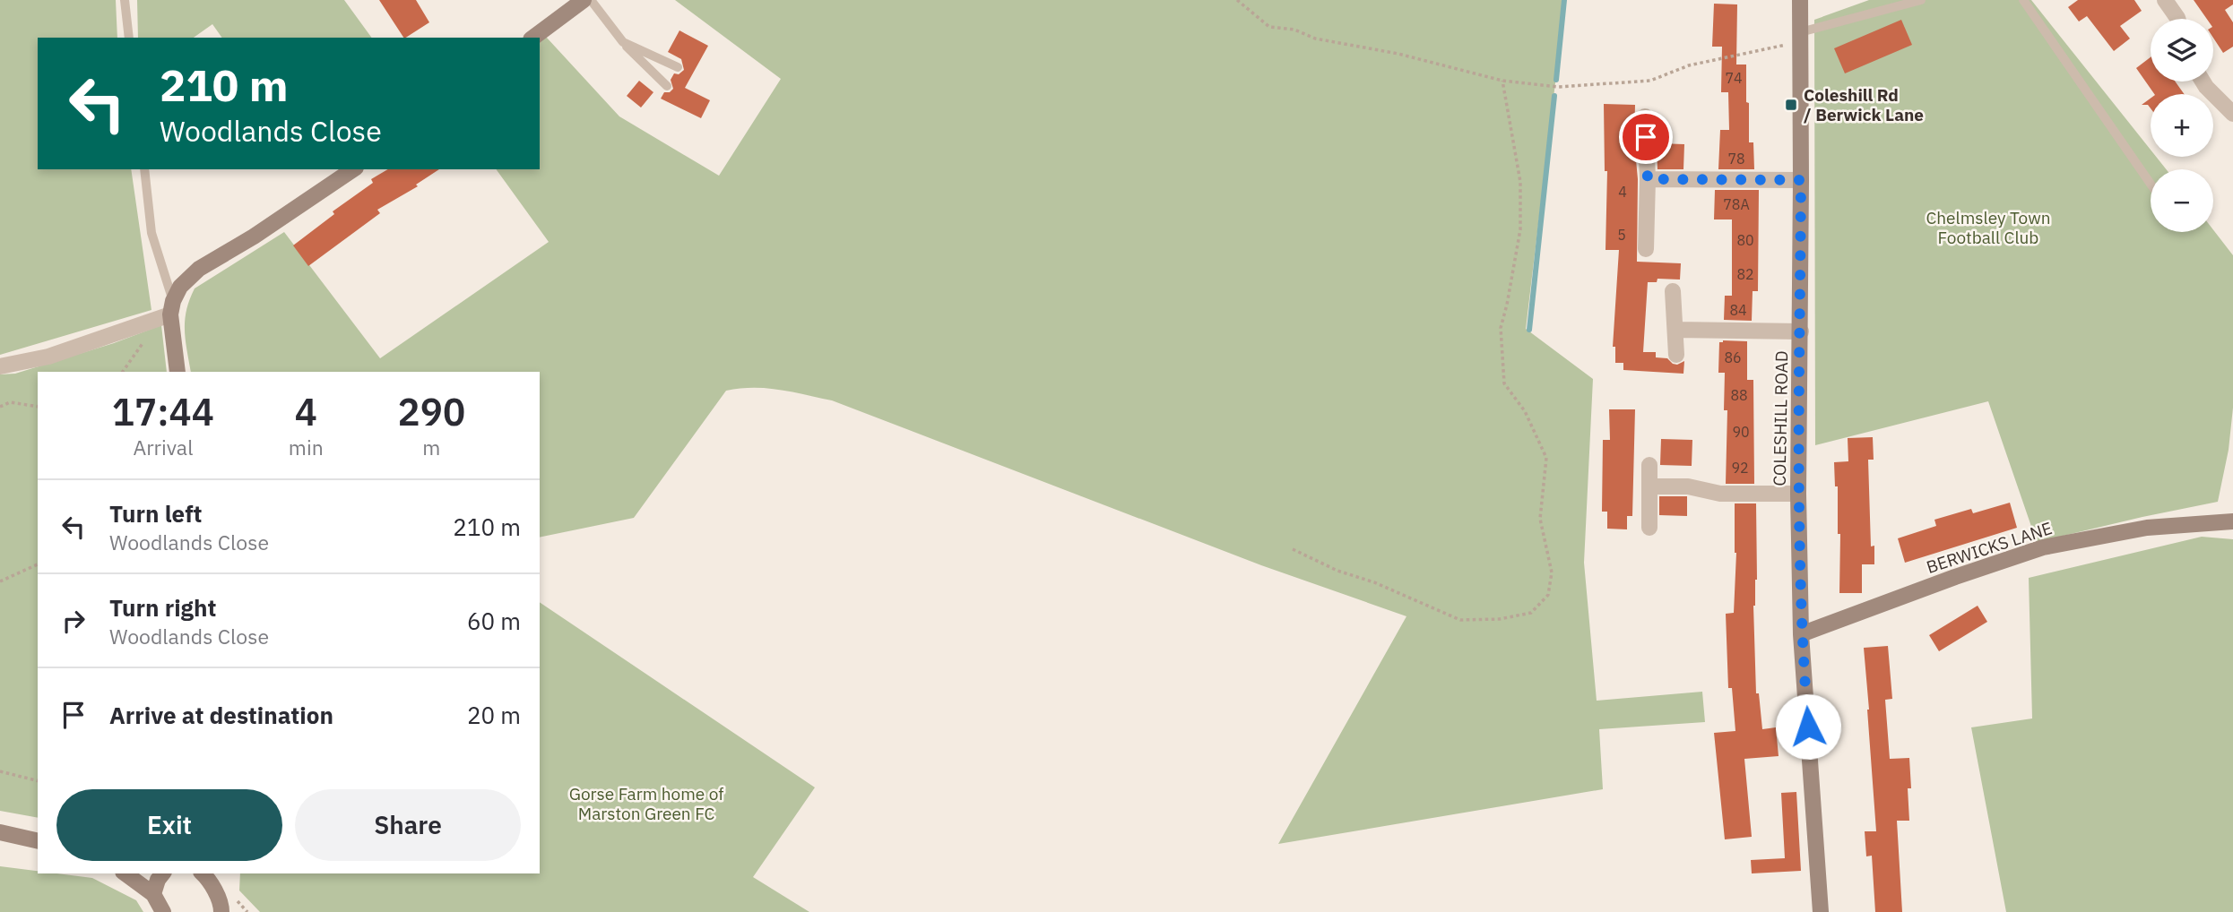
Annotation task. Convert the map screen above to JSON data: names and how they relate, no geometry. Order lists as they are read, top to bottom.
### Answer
{
  "streets": {
    "street": ["COLESHILL ROAD", "BERWICKS LANE"]
  },
  "crossings": [
    ["COLESHILL ROAD", "BERWICKS LANE"]
  ],
  "parks": ["Chelmsley Town Football Club", "Gorse Farm home of Marston Green FC"],
  "places": {
    "transit": ["Coleshill Rd / Berwick Lane"]
  },
  "house_numbers": [
    "74",
    "78",
    "4",
    "78A",
    "5",
    "80",
    "82",
    "84",
    "86",
    "88",
    "90",
    "92"
  ],
  "page": {
    "map_buttons": ["+", "−"],
    "turn": ["210 m", "Woodlands Close"],
    "eta": [
      "17:44",
      "Arrival",
      "4",
      "min",
      "290",
      "m"
    ],
    "list": [
      {
        "name": "Turn left",
        "note": "Woodlands Close",
        "value": "210 m"
      },
      {
        "name": "Turn right",
        "note": "Woodlands Close",
        "value": "60 m"
      },
      {
        "name": "Arrive at destination",
        "value": "20 m"
      }
    ],
    "buttons": ["Exit", "Share"]
  }
}
